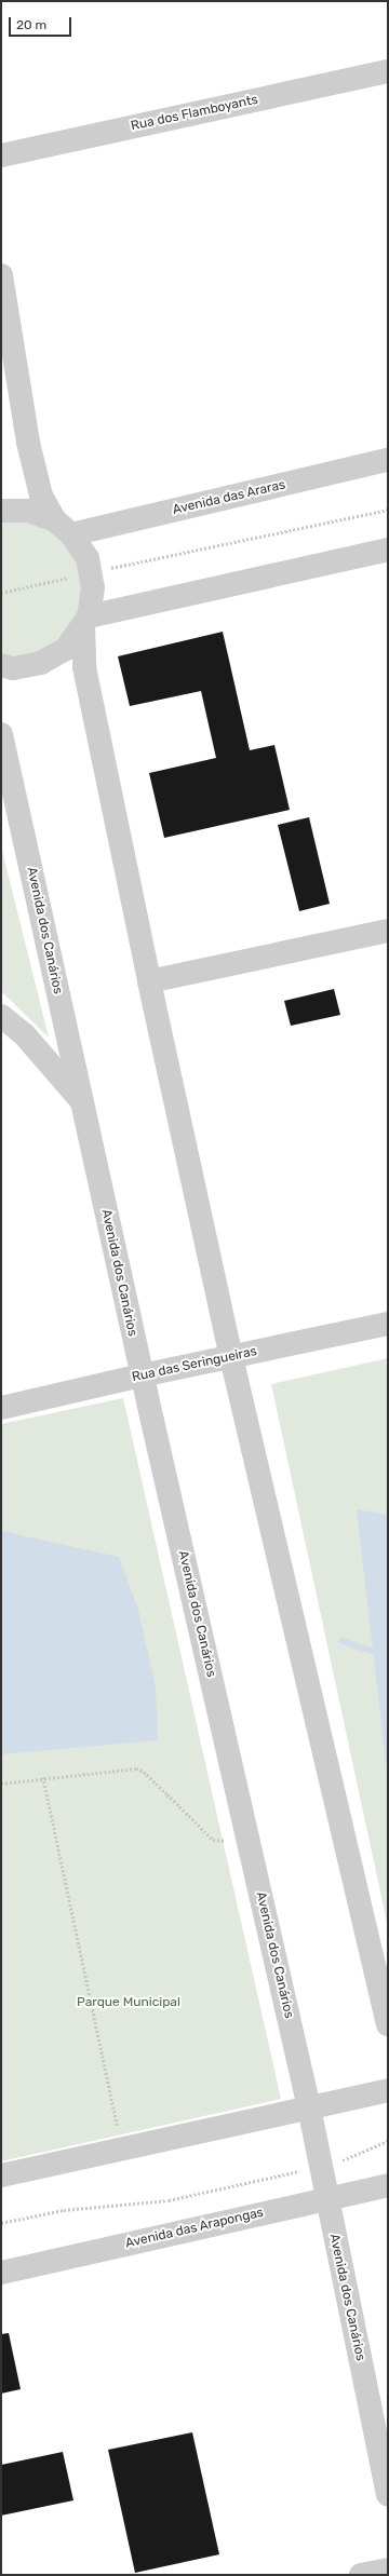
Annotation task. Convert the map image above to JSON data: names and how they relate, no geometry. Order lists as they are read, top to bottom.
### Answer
{
  "streets": {
    "street": [
      "Rua dos Flamboyants",
      "Avenida das Araras",
      "Avenida dos Canários",
      "Rua das Seringueiras",
      "Avenida das Arapongas"
    ]
  },
  "crossings": [
    ["Avenida dos Canários", "Rua das Seringueiras"],
    ["Avenida dos Canários", "Avenida das Arapongas"]
  ],
  "parks": ["Parque Municipal"],
  "scale_bar": "20 m"
}
